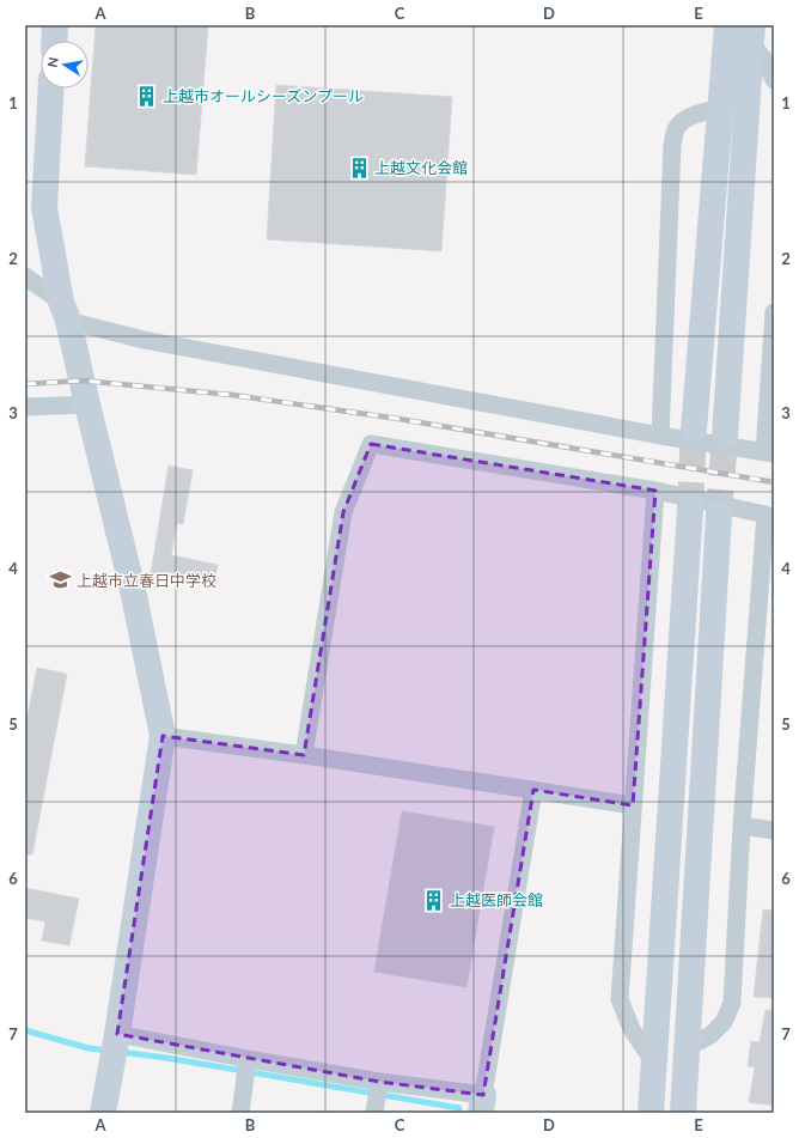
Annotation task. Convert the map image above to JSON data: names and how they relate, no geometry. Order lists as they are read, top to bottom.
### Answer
{
  "places": {
    "building": ["上越市オールシーズンプール", "上越文化会館", "上越医師会館"],
    "school or university": ["上越市立春日中学校"]
  },
  "north": "left",
  "grid": {
    "columns": [
      "A",
      "B",
      "C",
      "D",
      "E"
    ],
    "rows": [
      "1",
      "2",
      "3",
      "4",
      "5",
      "6",
      "7"
    ]
  }
}
